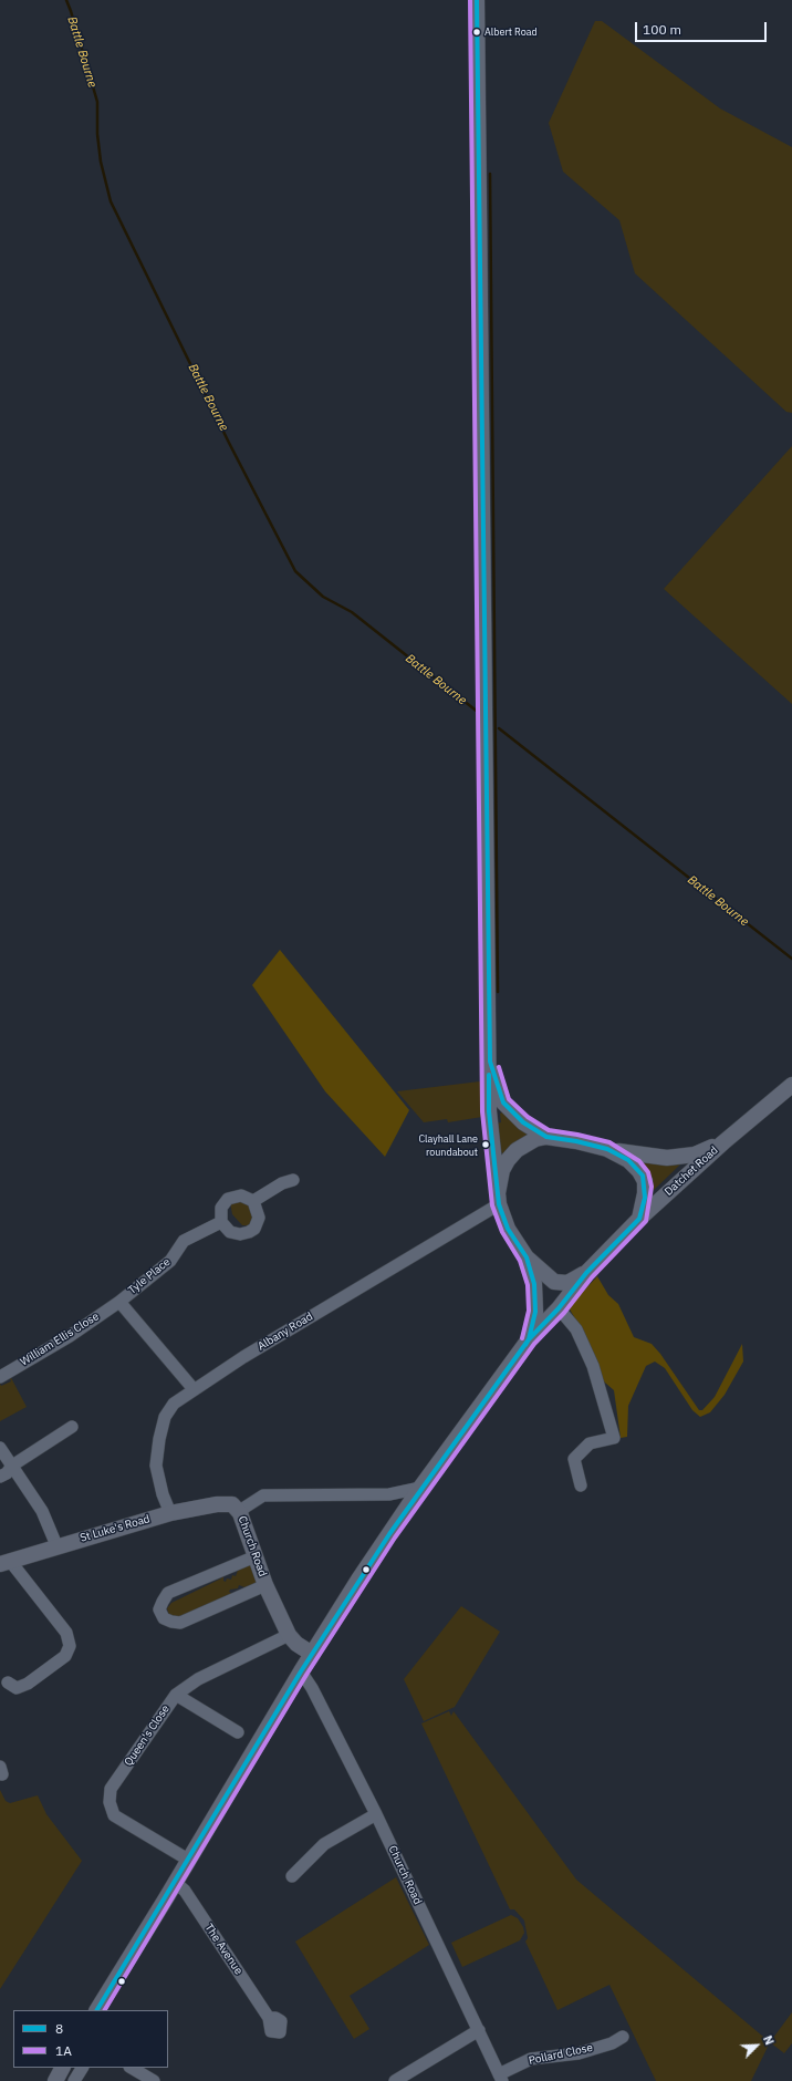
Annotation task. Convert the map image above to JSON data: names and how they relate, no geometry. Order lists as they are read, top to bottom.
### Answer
{
  "streets": {
    "main road": ["Datchet Road", "St Luke's Road", "Church Road"],
    "street": [
      "Tyle Place",
      "Albany Road",
      "William Ellis Close",
      "Queen's Close",
      "The Avenue",
      "Pollard Close"
    ]
  },
  "crossings": [
    ["Datchet Road", "Albany Road"],
    ["Tyle Place", "William Ellis Close"],
    ["Albany Road", "St Luke's Road"],
    ["St Luke's Road", "Church Road"],
    ["Church Road", "Queen's Close"],
    ["Church Road", "Pollard Close"]
  ],
  "water": ["Battle Bourne"],
  "places": ["Albert Road", "Clayhall Lane roundabout"],
  "lines": ["transit line 8", "transit line 1A"],
  "legend": ["8", "1A"],
  "scale_bar": "100 m",
  "north": "top right"
}
